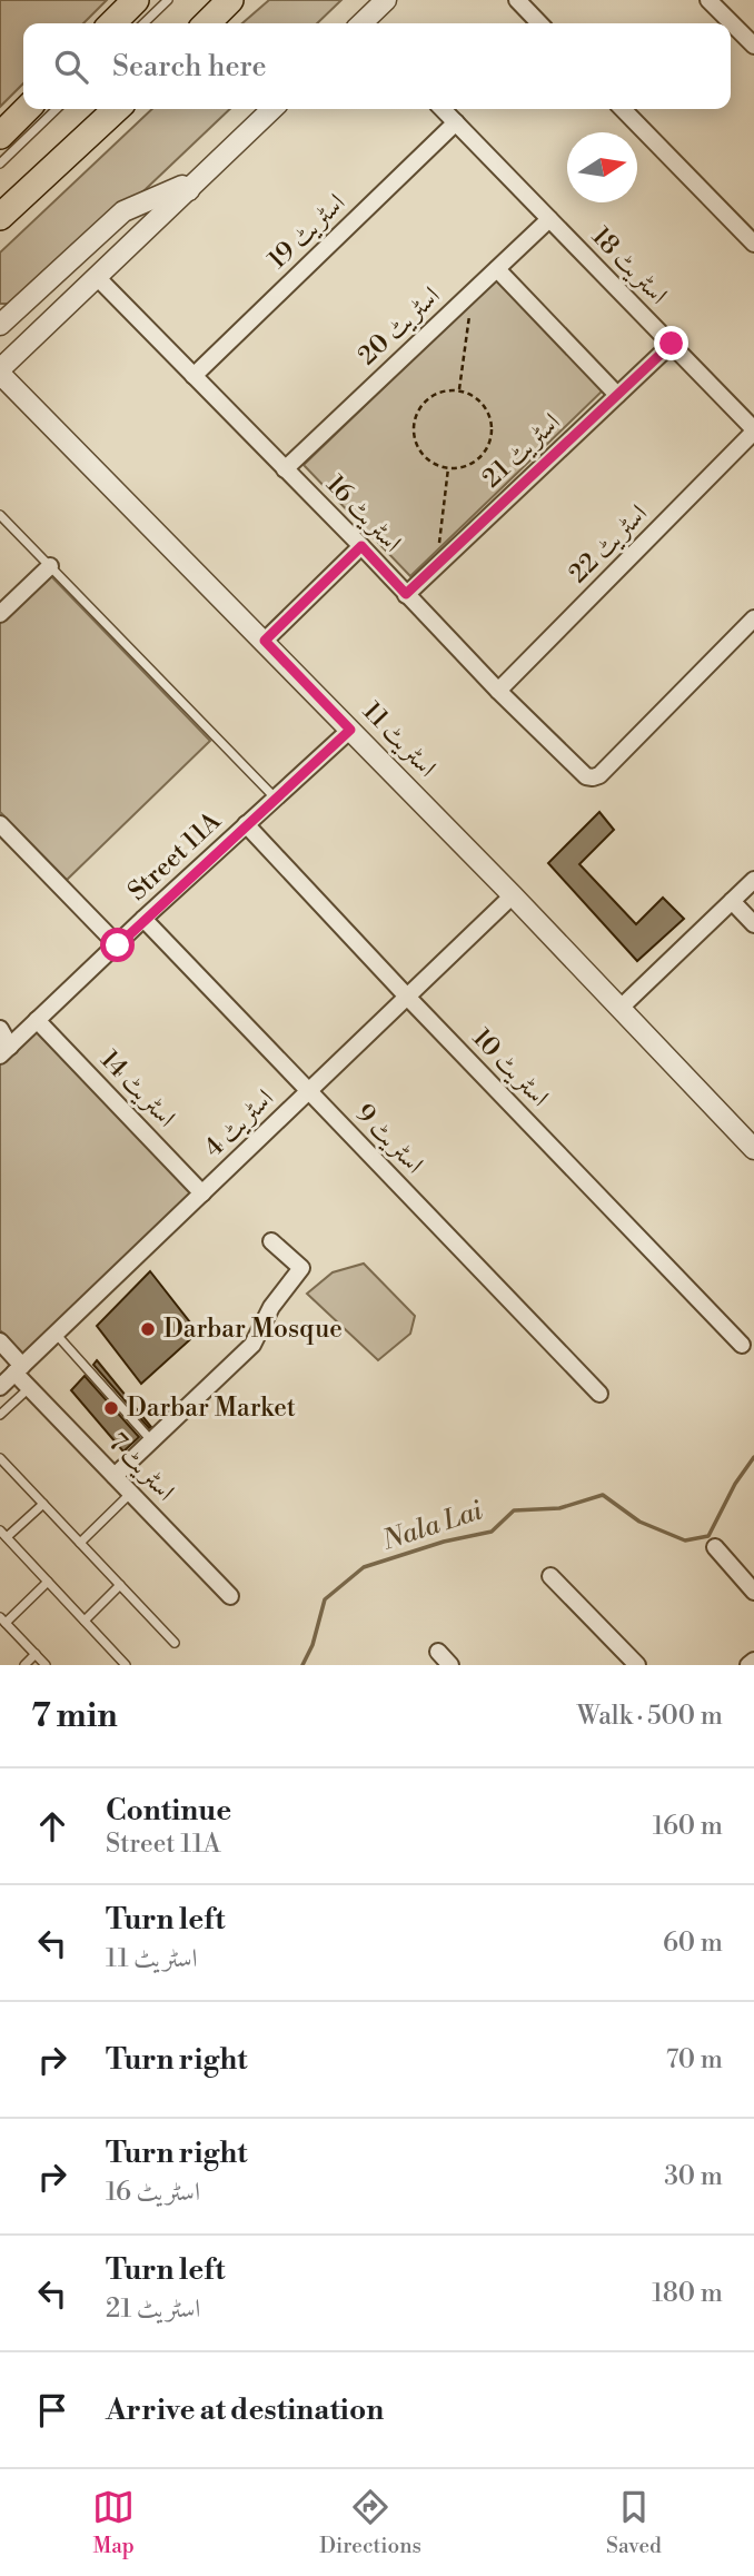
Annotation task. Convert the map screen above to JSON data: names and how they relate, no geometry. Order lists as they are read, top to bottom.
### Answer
{
  "streets": {
    "street": [
      "اسٹریٹ 19",
      "اسٹریٹ 18",
      "اسٹریٹ 20",
      "اسٹریٹ 21",
      "اسٹریٹ 16",
      "اسٹریٹ 22",
      "اسٹریٹ 11",
      "Street 11A",
      "اسٹریٹ 10",
      "اسٹریٹ 14",
      "اسٹریٹ 4",
      "اسٹریٹ 9",
      "اسٹریٹ 7"
    ]
  },
  "crossings": [
    ["اسٹریٹ 19", "اسٹریٹ 18"],
    ["اسٹریٹ 19", "اسٹریٹ 16"],
    ["اسٹریٹ 18", "اسٹریٹ 20"],
    ["اسٹریٹ 18", "اسٹریٹ 21"],
    ["اسٹریٹ 18", "اسٹریٹ 22"],
    ["اسٹریٹ 20", "اسٹریٹ 16"],
    ["اسٹریٹ 21", "اسٹریٹ 16"],
    ["اسٹریٹ 16", "اسٹریٹ 22"],
    ["اسٹریٹ 11", "Street 11A"],
    ["اسٹریٹ 11", "اسٹریٹ 4"],
    ["Street 11A", "اسٹریٹ 10"],
    ["Street 11A", "اسٹریٹ 14"],
    ["Street 11A", "اسٹریٹ 9"],
    ["اسٹریٹ 10", "اسٹریٹ 4"],
    ["اسٹریٹ 14", "اسٹریٹ 4"],
    ["اسٹریٹ 4", "اسٹریٹ 9"],
    ["اسٹریٹ 4", "اسٹریٹ 7"]
  ],
  "water": ["Nala Lai"],
  "places": ["Darbar Mosque", "Darbar Market"],
  "north": "right",
  "page": {
    "search": "Search here",
    "heading": ["7 min", "Walk · 500 m"],
    "list": [
      ["Continue", "Street 11A", "160 m"],
      ["Turn left", "اسٹریٹ 11", "60 m"],
      ["Turn right", "70 m"],
      ["Turn right", "اسٹریٹ 16", "30 m"],
      ["Turn left", "اسٹریٹ 21", "180 m"],
      "Arrive at destination"
    ],
    "nav": ["Map", "Directions", "Saved"]
  }
}
